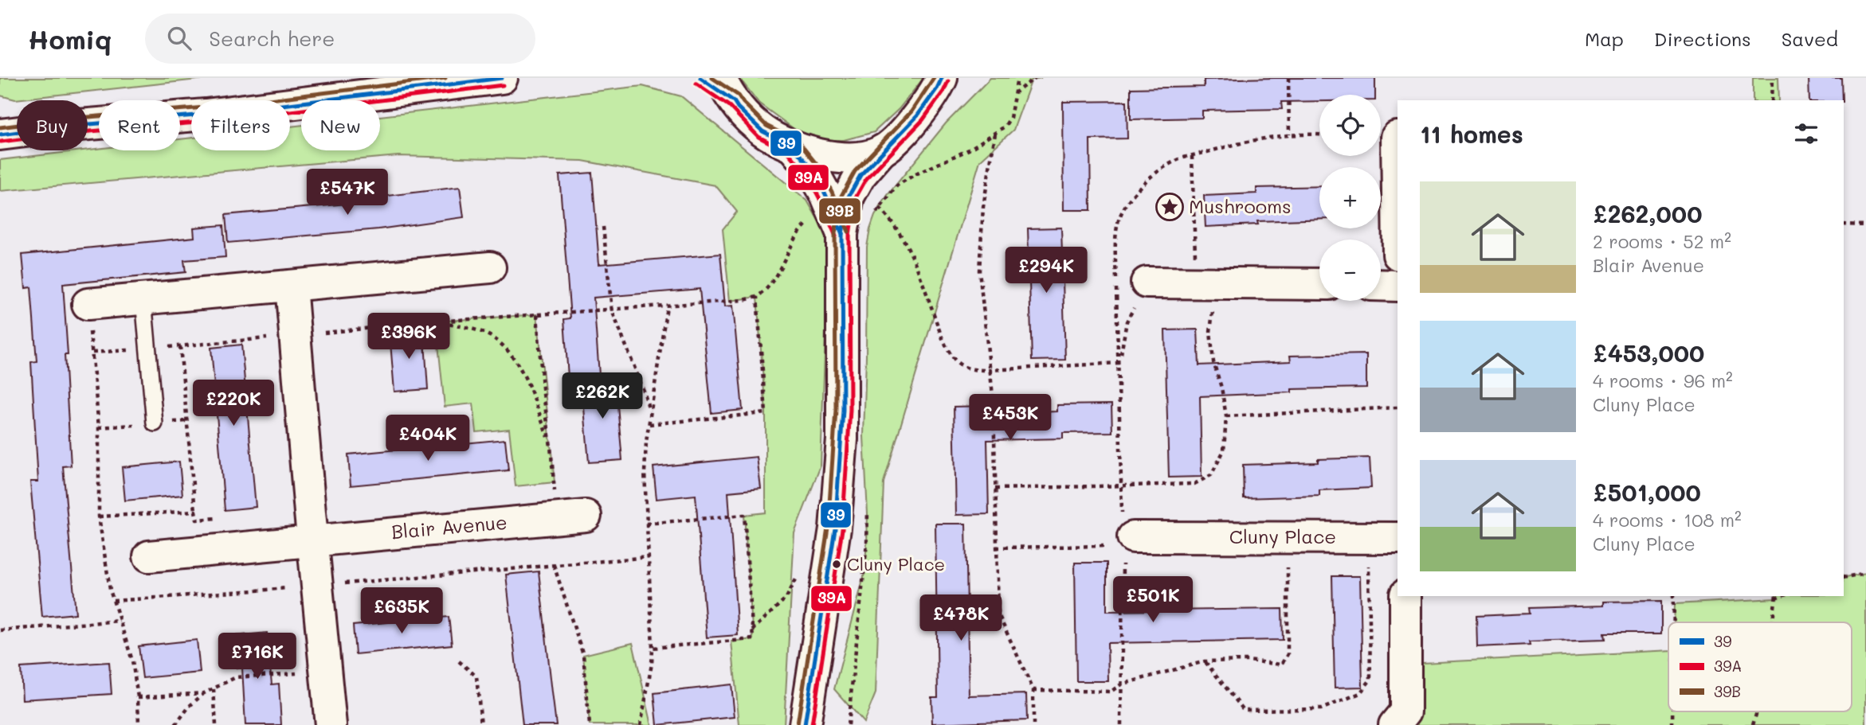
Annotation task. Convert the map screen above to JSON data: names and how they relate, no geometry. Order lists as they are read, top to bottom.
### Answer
{
  "streets": {
    "street": ["Blair Avenue", "Cluny Place"]
  },
  "places": {
    "place": ["Mushrooms"],
    "other": ["Cluny Place"]
  },
  "lines": ["transit line 39", "transit line 39B", "transit line 39A"],
  "legend": ["39", "39A", "39B"],
  "page": {
    "header": "Homiq",
    "search": "Search here",
    "nav": ["Map", "Directions", "Saved"],
    "map_buttons": ["+", "−"],
    "chip": [
      "Buy",
      "Rent",
      "Filters",
      "New"
    ],
    "heading": "11 homes",
    "list": [
      {
        "name": "£262,000",
        "note": "2 rooms · 52 m² · Blair Avenue"
      },
      {
        "name": "£453,000",
        "note": "4 rooms · 96 m² · Cluny Place"
      },
      {
        "name": "£501,000",
        "note": "4 rooms · 108 m² · Cluny Place"
      }
    ],
    "price": [
      "£547K",
      "£294K",
      "£396K",
      "£262K",
      "£220K",
      "£453K",
      "£404K",
      "£501K",
      "£635K",
      "£478K",
      "£716K"
    ]
  }
}
